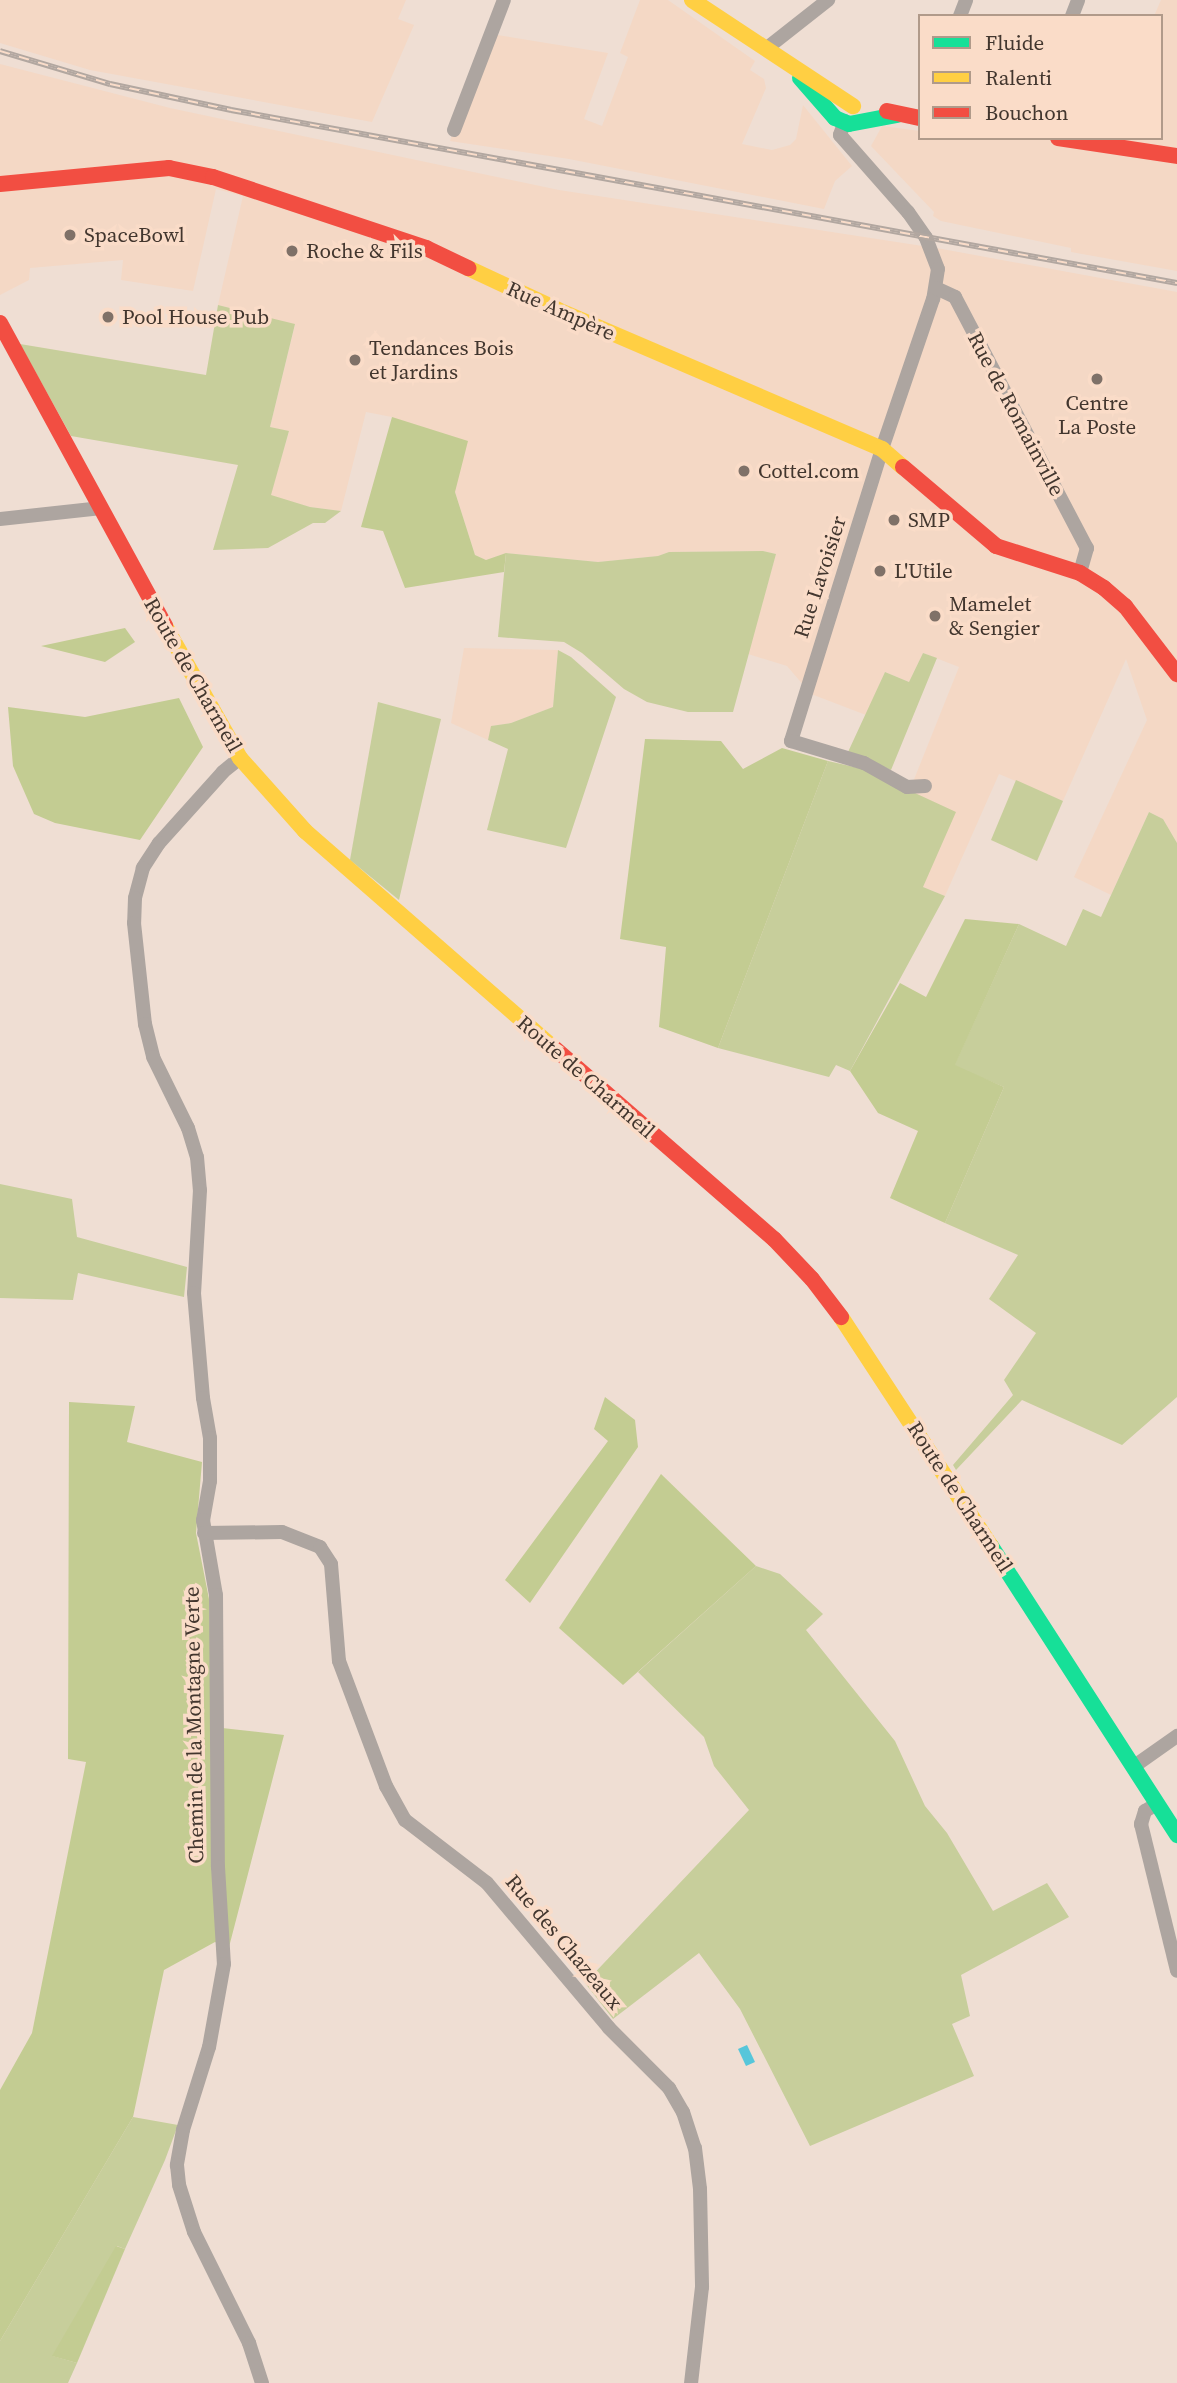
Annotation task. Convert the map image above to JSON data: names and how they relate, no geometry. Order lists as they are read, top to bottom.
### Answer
{
  "streets": {
    "main road": ["Rue Ampère", "Route de Charmeil"],
    "street": [
      "Rue de Romainville",
      "Rue Lavoisier",
      "Chemin de la Montagne Verte",
      "Rue des Chazeaux"
    ]
  },
  "crossings": [
    ["Rue Ampère", "Rue de Romainville"],
    ["Rue Ampère", "Rue Lavoisier"],
    ["Rue de Romainville", "Rue Lavoisier"],
    ["Route de Charmeil", "Chemin de la Montagne Verte"],
    ["Chemin de la Montagne Verte", "Rue des Chazeaux"]
  ],
  "places": [
    "SpaceBowl",
    "Roche & Fils",
    "Pool House Pub",
    "Tendances Bois et Jardins",
    "Centre La Poste",
    "Cottel.com",
    "SMP",
    "L'Utile",
    "Mamelet & Sengier"
  ],
  "legend": ["Fluide", "Ralenti", "Bouchon"]
}
